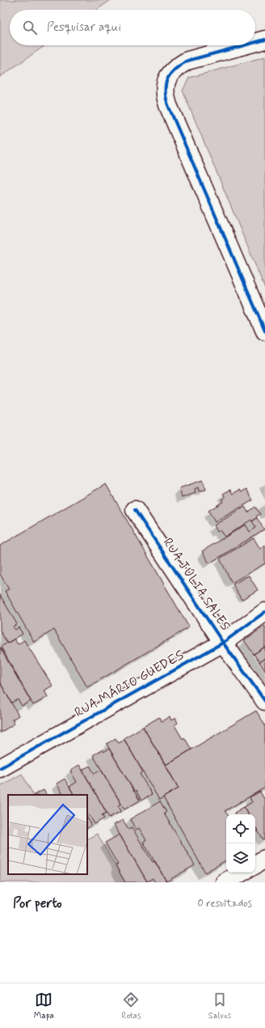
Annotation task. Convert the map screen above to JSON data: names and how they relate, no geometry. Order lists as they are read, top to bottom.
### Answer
{
  "streets": {
    "street": ["RUA JÚLIA SALES", "RUA MÁRIO GUEDES"]
  },
  "crossings": [
    ["RUA JÚLIA SALES", "RUA MÁRIO GUEDES"]
  ],
  "page": {
    "search": "Pesquisar aqui",
    "heading": ["Por perto", "0 resultados"],
    "nav": ["Mapa", "Rotas", "Salvos"]
  }
}
